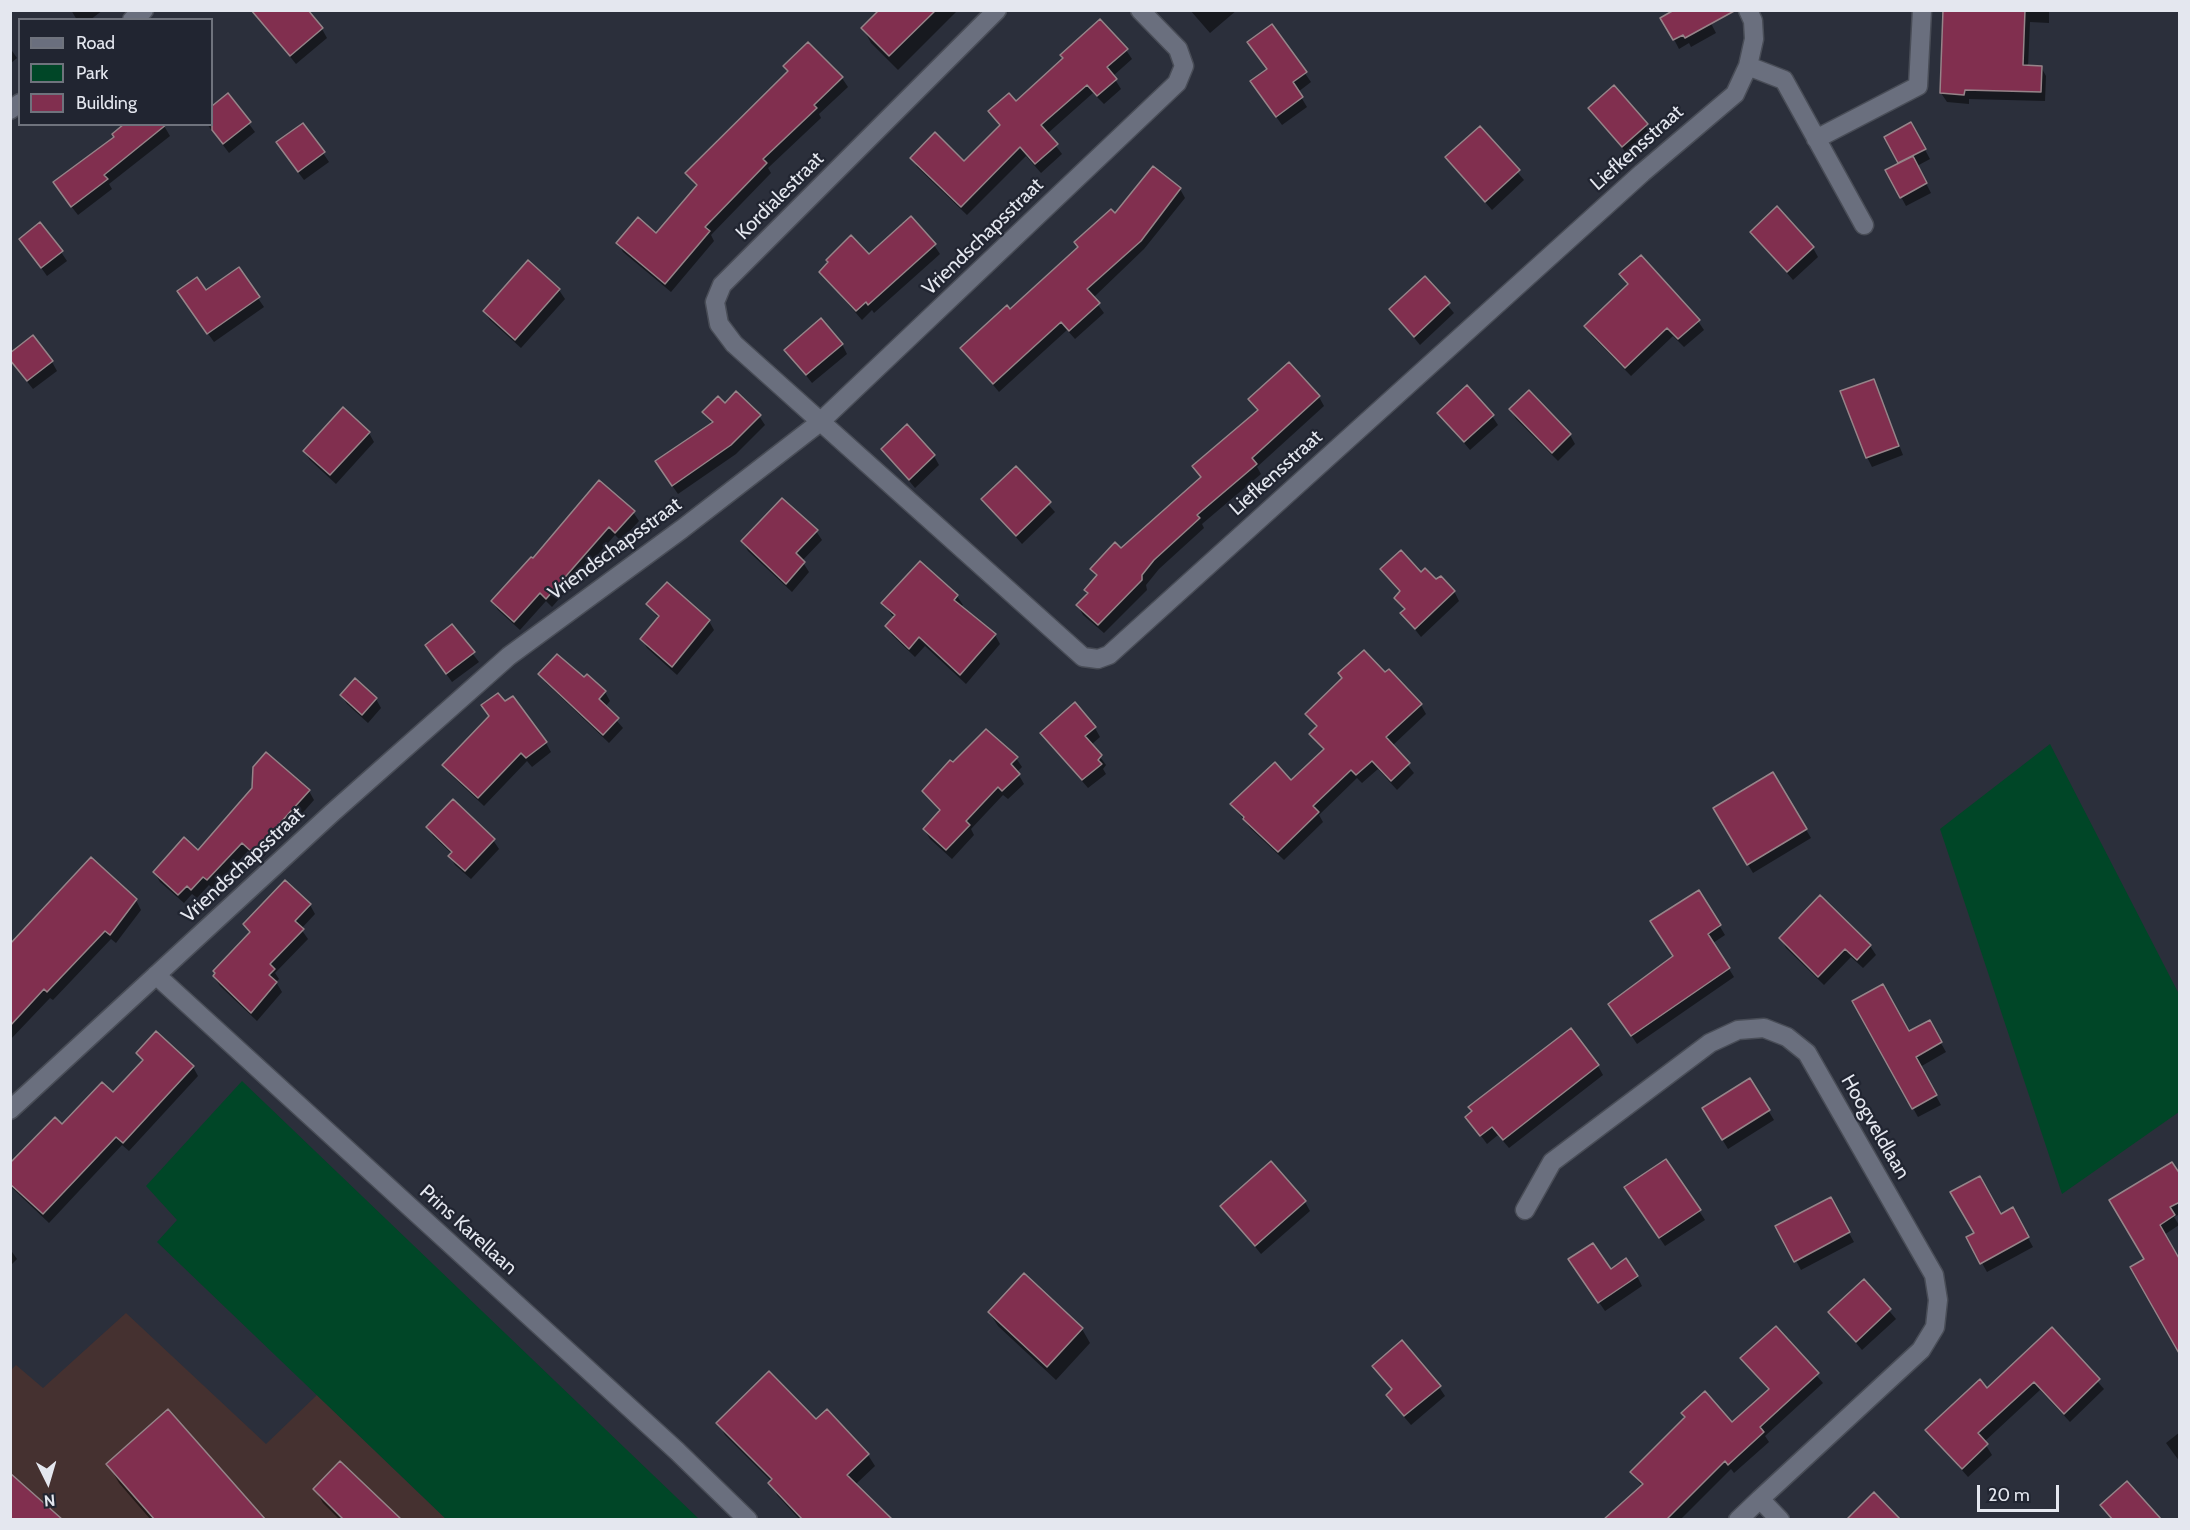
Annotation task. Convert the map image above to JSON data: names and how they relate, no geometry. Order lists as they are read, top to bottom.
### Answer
{
  "streets": {
    "street": [
      "Liefkensstraat",
      "Kordialestraat",
      "Vriendschapsstraat",
      "Hoogveldlaan",
      "Prins Karellaan"
    ]
  },
  "crossings": [
    ["Liefkensstraat", "Kordialestraat"],
    ["Liefkensstraat", "Vriendschapsstraat"],
    ["Kordialestraat", "Vriendschapsstraat"],
    ["Vriendschapsstraat", "Prins Karellaan"]
  ],
  "legend": ["Road", "Park", "Building"],
  "scale_bar": "20 m",
  "north": "bottom"
}
